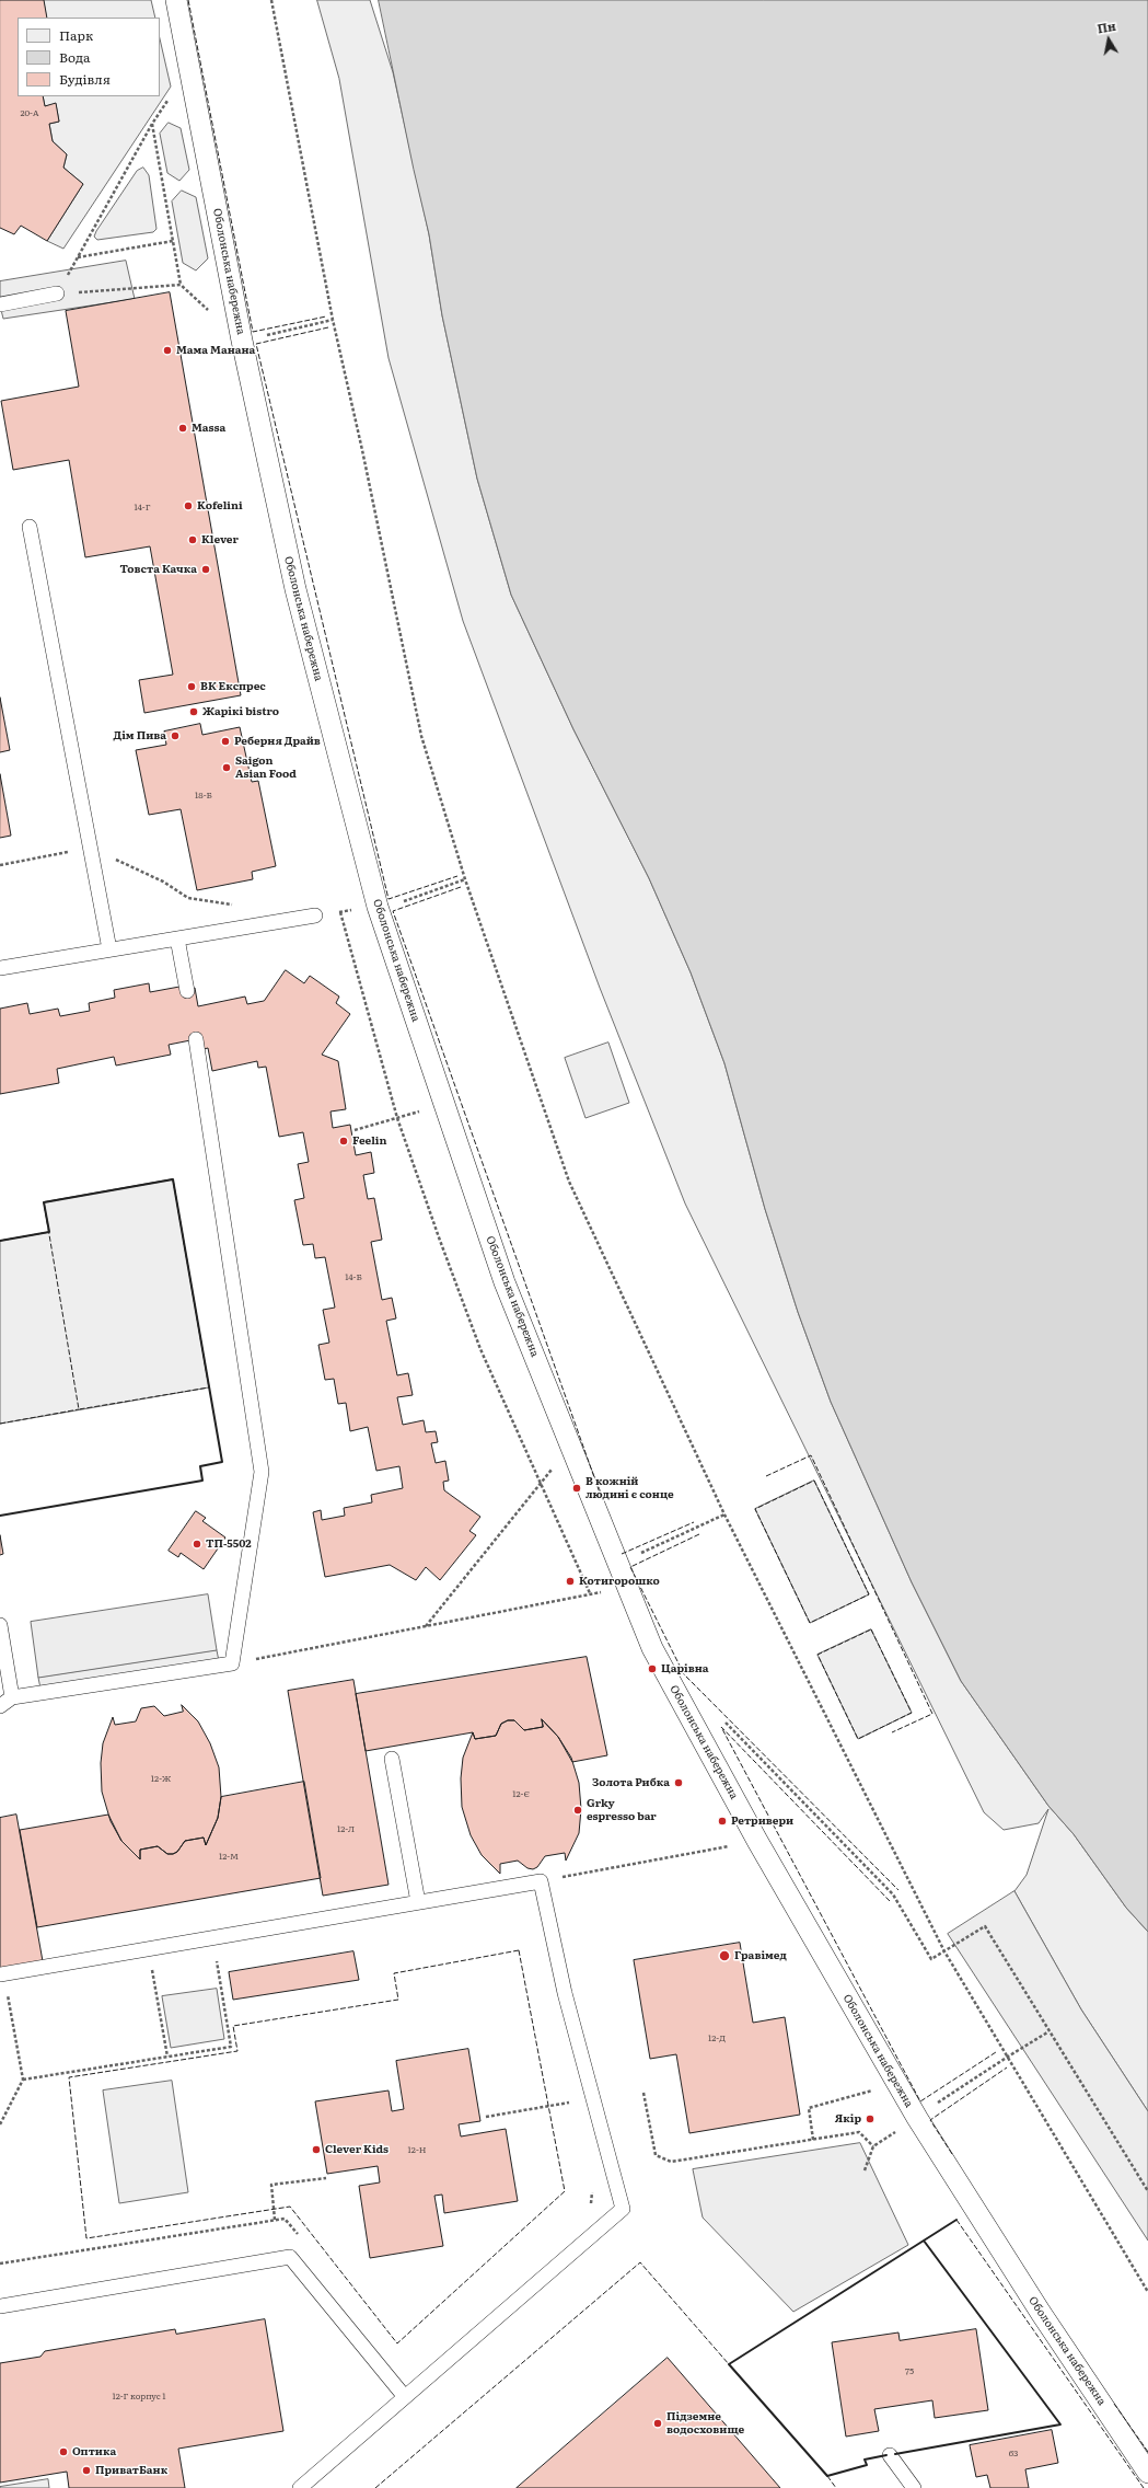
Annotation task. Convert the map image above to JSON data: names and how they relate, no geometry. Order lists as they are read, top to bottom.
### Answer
{
  "streets": {
    "street": ["Оболонська набережна"]
  },
  "places": [
    "Мама Манана",
    "Massa",
    "Kofelini",
    "Klever",
    "Товста Качка",
    "ВК Експрес",
    "Жарікі bistro",
    "Дім Пива",
    "Реберня Драйв",
    "Saigon Asian Food",
    "Feelin",
    "В кожній людині є сонце",
    "ТП-5502",
    "Котигорошко",
    "Царівна",
    "Золота Рибка",
    "Grky espresso bar",
    "Ретривери",
    "Гравімед",
    "Якір",
    "Clever Kids",
    "Підземне водосховище",
    "Оптика",
    "ПриватБанк"
  ],
  "house_numbers": [
    "20-А",
    "14-Г",
    "18-Б",
    "14-Б",
    "12-Ж",
    "12-Є",
    "12-Л",
    "12-М",
    "12-Д",
    "12-Н",
    "75",
    "12-Г корпус 1",
    "63"
  ],
  "legend": ["Парк", "Вода", "Будівля"],
  "north": "top"
}
